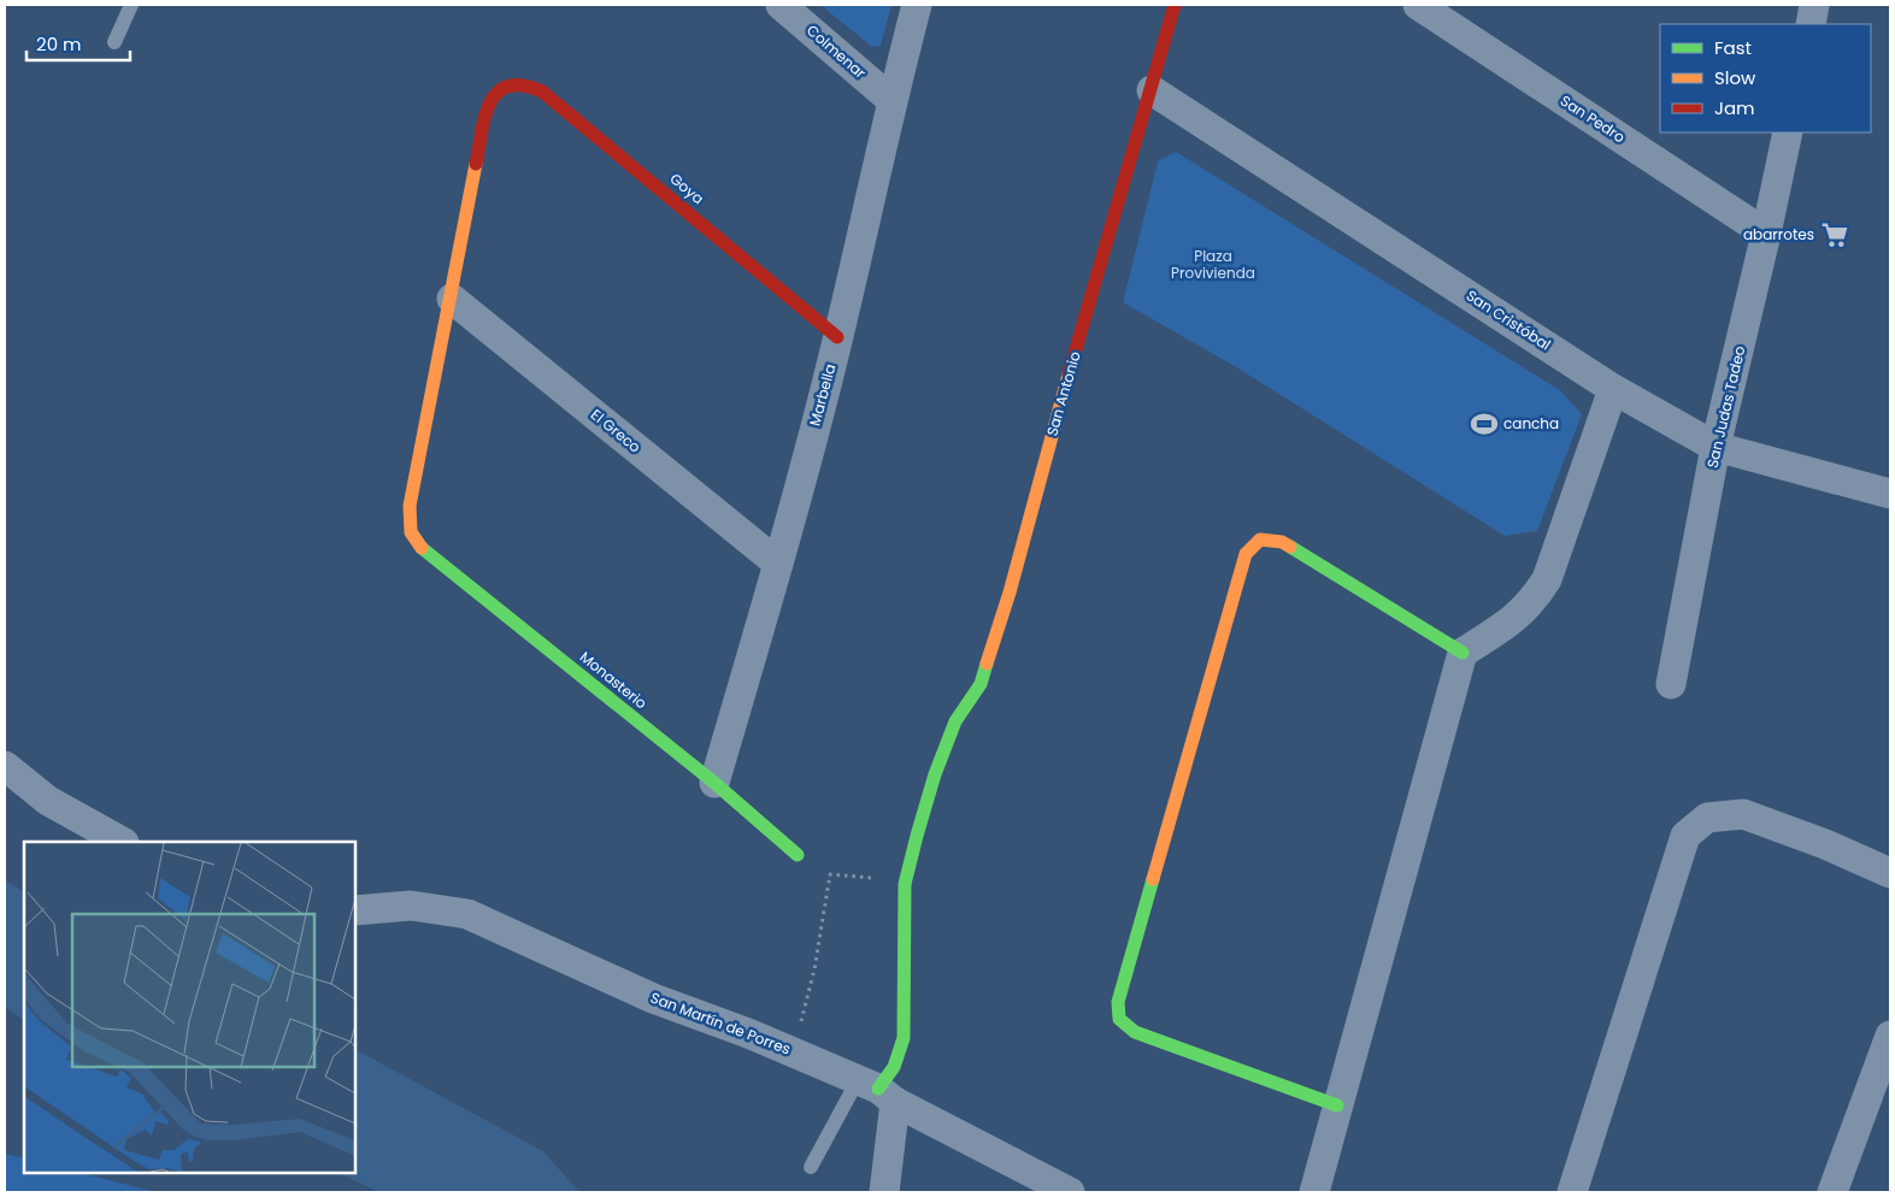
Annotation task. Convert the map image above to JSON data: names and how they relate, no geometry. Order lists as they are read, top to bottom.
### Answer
{
  "streets": {
    "street": [
      "Colmenar",
      "San Pedro",
      "Goya",
      "San Cristóbal",
      "San Antonio",
      "Marbella",
      "San Judas Tadeo",
      "El Greco",
      "Monasterio",
      "San Martín de Porres"
    ]
  },
  "crossings": [
    ["Colmenar", "Marbella"],
    ["San Pedro", "San Judas Tadeo"],
    ["Goya", "Marbella"],
    ["Goya", "El Greco"],
    ["Goya", "Monasterio"],
    ["San Cristóbal", "San Antonio"],
    ["San Cristóbal", "San Judas Tadeo"],
    ["San Antonio", "San Martín de Porres"],
    ["Marbella", "El Greco"],
    ["Marbella", "Monasterio"],
    ["El Greco", "Monasterio"]
  ],
  "parks": ["Plaza Provivienda"],
  "places": {
    "supermarket": ["abarrotes"],
    "sports": ["cancha"]
  },
  "legend": ["Fast", "Slow", "Jam"],
  "scale_bar": "20 m"
}
